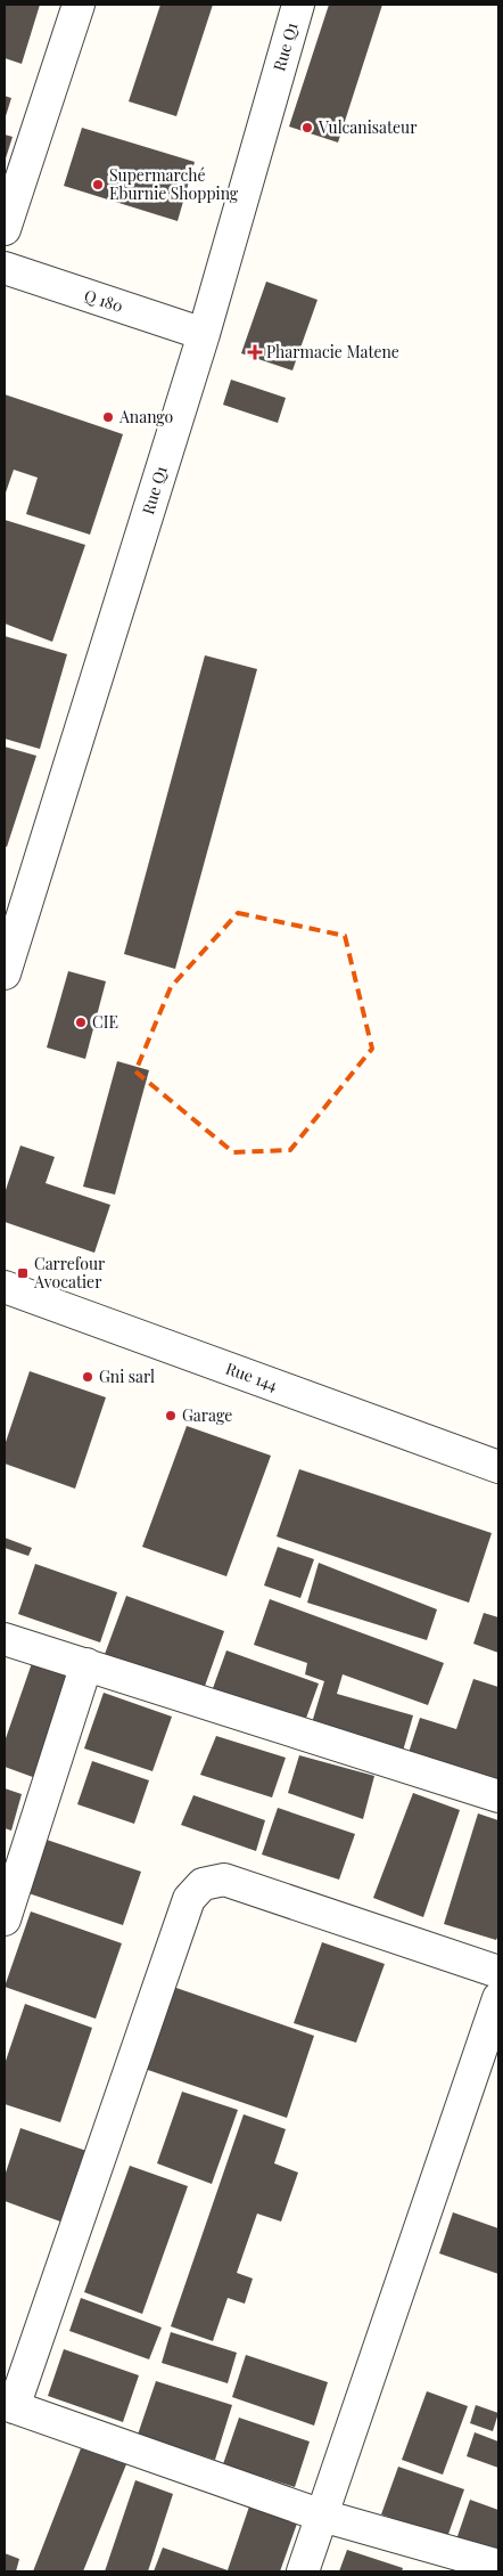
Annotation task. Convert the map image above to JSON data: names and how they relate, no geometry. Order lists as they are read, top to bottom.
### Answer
{
  "streets": {
    "street": ["Rue Q1", "Q 180", "Rue 144"]
  },
  "crossings": [
    ["Rue Q1", "Q 180"]
  ],
  "places": {
    "other": [
      "Vulcanisateur",
      "Supermarché Eburnie Shopping",
      "Anango",
      "CIE",
      "Gni sarl",
      "Garage"
    ],
    "health": ["Pharmacie Matene"],
    "transit": ["Carrefour Avocatier"]
  }
}
